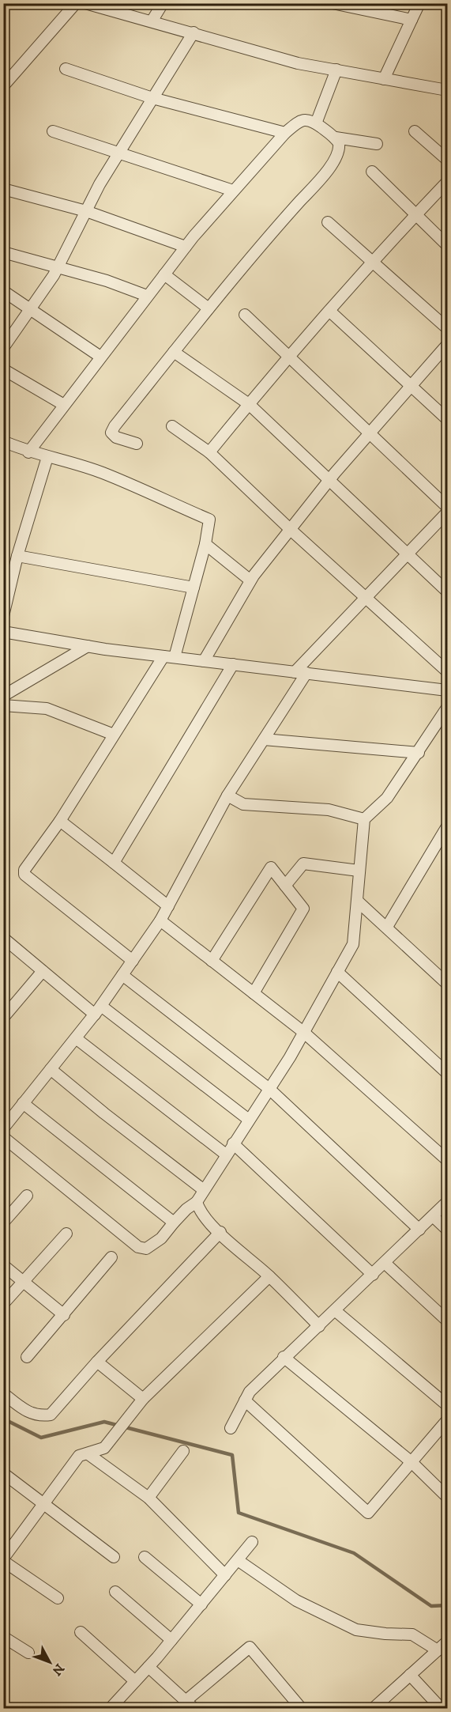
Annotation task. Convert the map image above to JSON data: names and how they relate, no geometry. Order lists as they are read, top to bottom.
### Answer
{
  "north": "bottom right"
}
